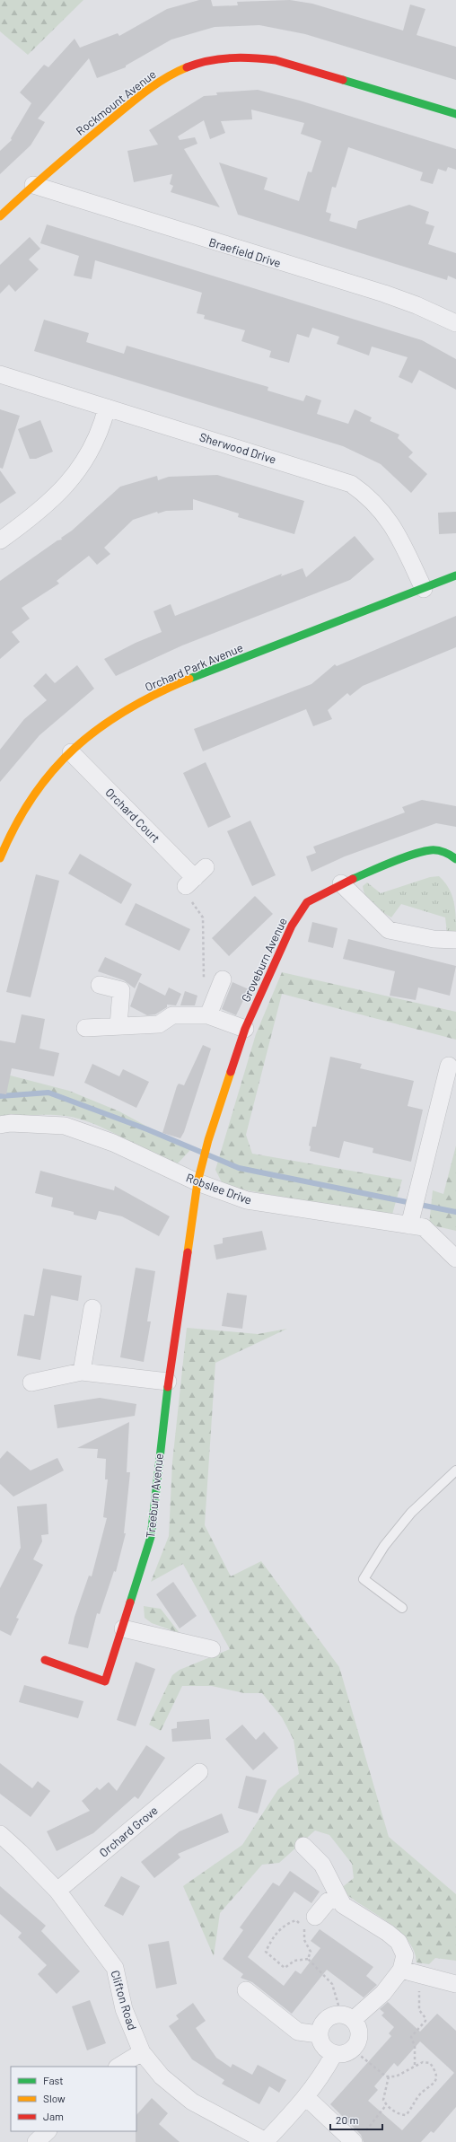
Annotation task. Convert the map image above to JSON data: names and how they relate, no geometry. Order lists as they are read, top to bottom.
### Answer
{
  "streets": {
    "street": [
      "Rockmount Avenue",
      "Braefield Drive",
      "Sherwood Drive",
      "Orchard Park Avenue",
      "Orchard Court",
      "Groveburn Avenue",
      "Robslee Drive",
      "Treeburn Avenue",
      "Orchard Grove",
      "Clifton Road"
    ]
  },
  "crossings": [
    ["Rockmount Avenue", "Braefield Drive"],
    ["Sherwood Drive", "Orchard Park Avenue"],
    ["Orchard Park Avenue", "Orchard Court"],
    ["Groveburn Avenue", "Robslee Drive"],
    ["Groveburn Avenue", "Treeburn Avenue"],
    ["Robslee Drive", "Treeburn Avenue"],
    ["Orchard Grove", "Clifton Road"]
  ],
  "legend": ["Fast", "Slow", "Jam"],
  "scale_bar": "20 m"
}
